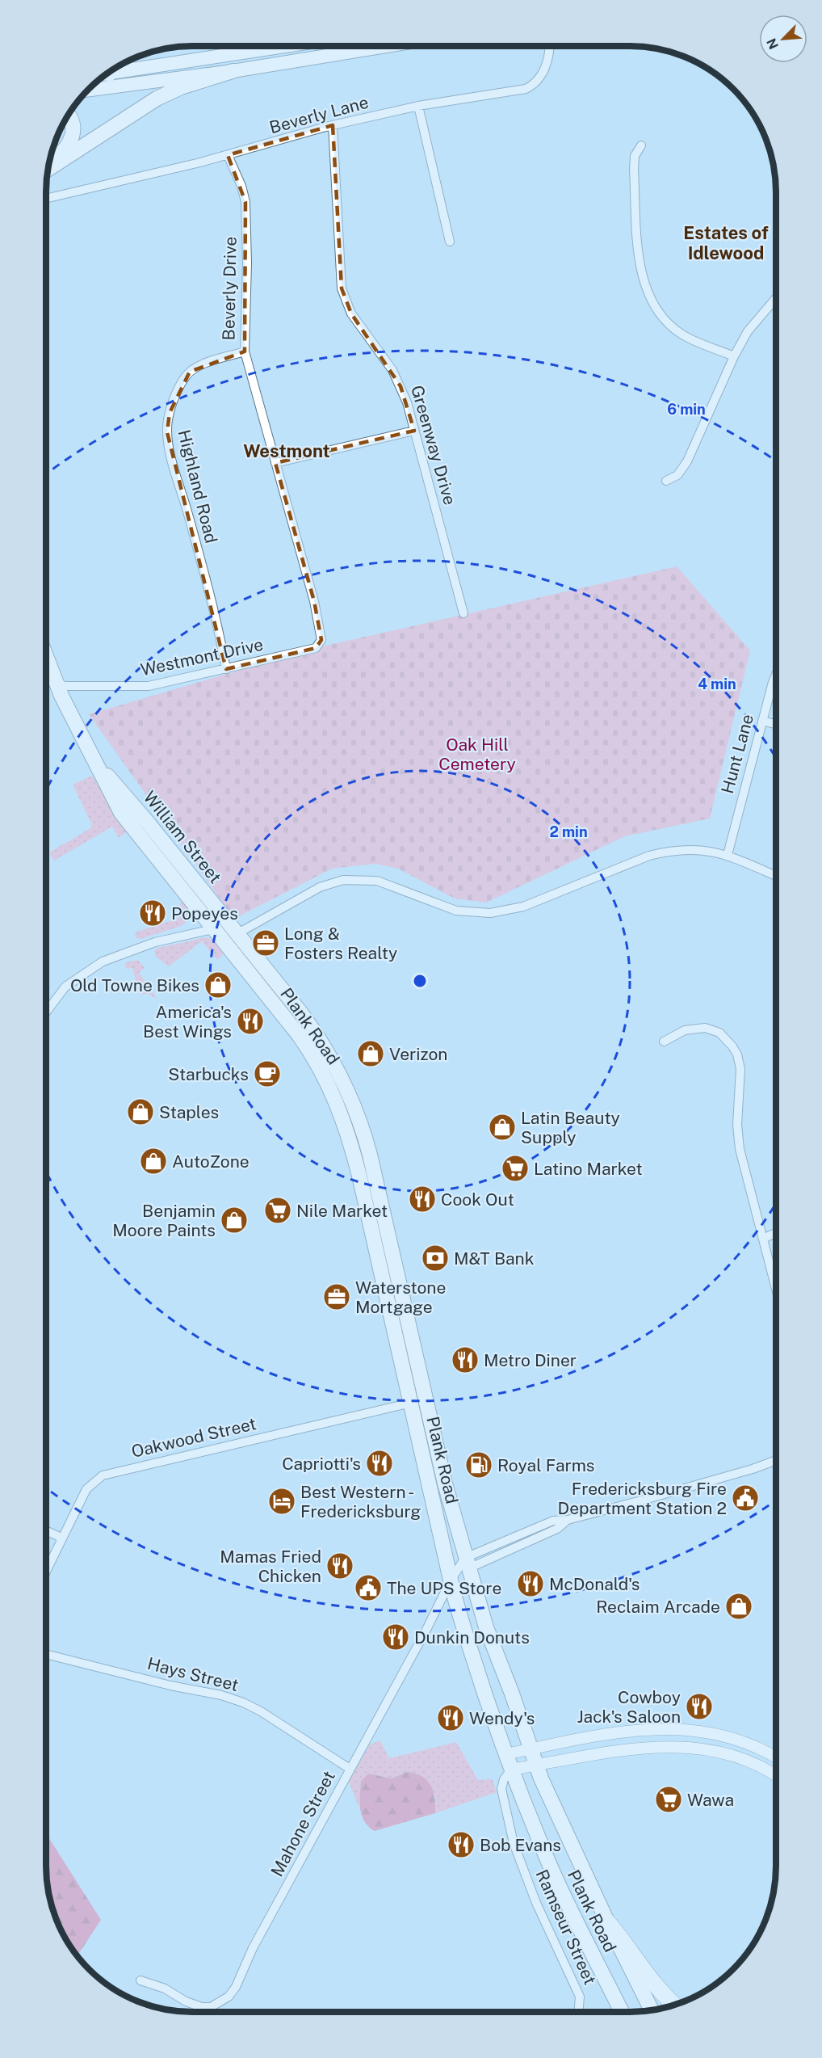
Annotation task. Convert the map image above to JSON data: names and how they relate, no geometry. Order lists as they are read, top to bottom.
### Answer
{
  "streets": {
    "highway": ["William Street", "Plank Road"],
    "street": [
      "Beverly Lane",
      "Beverly Drive",
      "Greenway Drive",
      "Highland Road",
      "Westmont Drive",
      "Hunt Lane",
      "Oakwood Street",
      "Hays Street",
      "Mahone Street",
      "Ramseur Street"
    ]
  },
  "crossings": [
    ["Beverly Lane", "Beverly Drive"],
    ["Beverly Lane", "Greenway Drive"],
    ["Beverly Drive", "Highland Road"],
    ["Beverly Drive", "Westmont Drive"],
    ["Highland Road", "Westmont Drive"],
    ["Westmont Drive", "William Street"],
    ["William Street", "Plank Road"],
    ["Plank Road", "Oakwood Street"],
    ["Plank Road", "Mahone Street"],
    ["Plank Road", "Ramseur Street"],
    ["Hays Street", "Mahone Street"]
  ],
  "districts": ["Estates of Idlewood", "Westmont"],
  "parks": ["Oak Hill Cemetery"],
  "places": {
    "restaurant": [
      "Popeyes",
      "America's Best Wings",
      "Cook Out",
      "Metro Diner",
      "Capriotti's",
      "Mamas Fried Chicken",
      "McDonald's",
      "Dunkin Donuts",
      "Cowboy Jack's Saloon",
      "Wendy's",
      "Bob Evans"
    ],
    "office": ["Long & Fosters Realty", "Waterstone Mortgage"],
    "shop": [
      "Old Towne Bikes",
      "Verizon",
      "Staples",
      "Latin Beauty Supply",
      "AutoZone",
      "Benjamin Moore Paints",
      "Reclaim Arcade"
    ],
    "cafe": ["Starbucks"],
    "supermarket": ["Latino Market", "Nile Market", "Wawa"],
    "bank": ["M&T Bank"],
    "fuel station": ["Royal Farms"],
    "public building": ["Fredericksburg Fire Department Station 2", "The UPS Store"],
    "hotel": ["Best Western - Fredericksburg"]
  },
  "north": "bottom left",
  "rings": ["6 min", "4 min", "2 min"]
}
